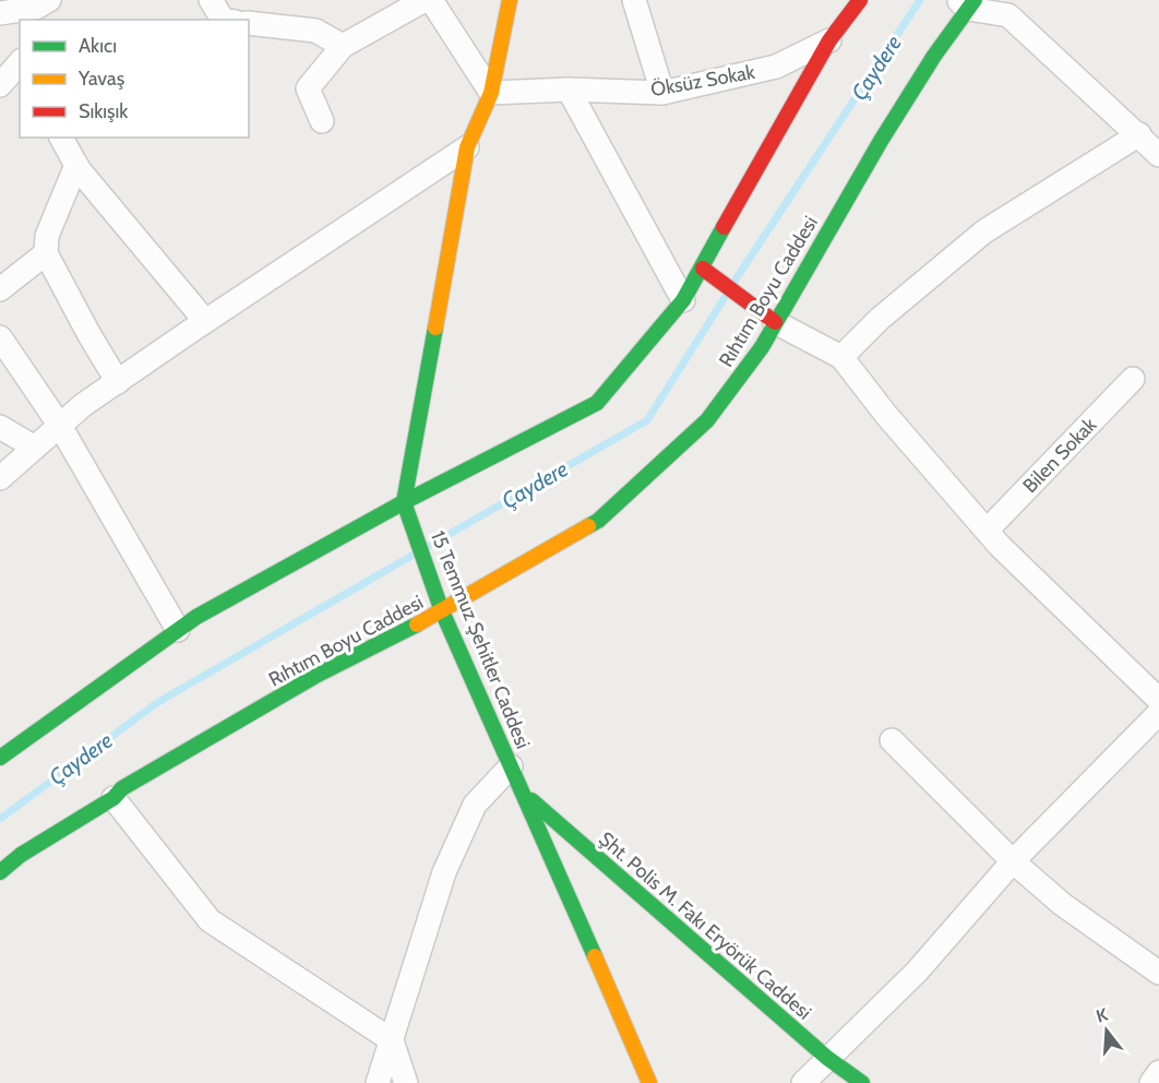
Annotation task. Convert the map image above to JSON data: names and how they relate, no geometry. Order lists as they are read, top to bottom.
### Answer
{
  "streets": {
    "street": [
      "Öksüz Sokak",
      "Rıhtım Boyu Caddesi",
      "Bilen Sokak",
      "15 Temmuz Şehitler Caddesi",
      "Şht. Polis M. Fakı Eryörük Caddesi"
    ]
  },
  "crossings": [
    ["Rıhtım Boyu Caddesi", "15 Temmuz Şehitler Caddesi"],
    ["15 Temmuz Şehitler Caddesi", "Şht. Polis M. Fakı Eryörük Caddesi"]
  ],
  "water": ["Çaydere"],
  "legend": ["Akıcı", "Yavaş", "Sıkışık"],
  "north": "top"
}
